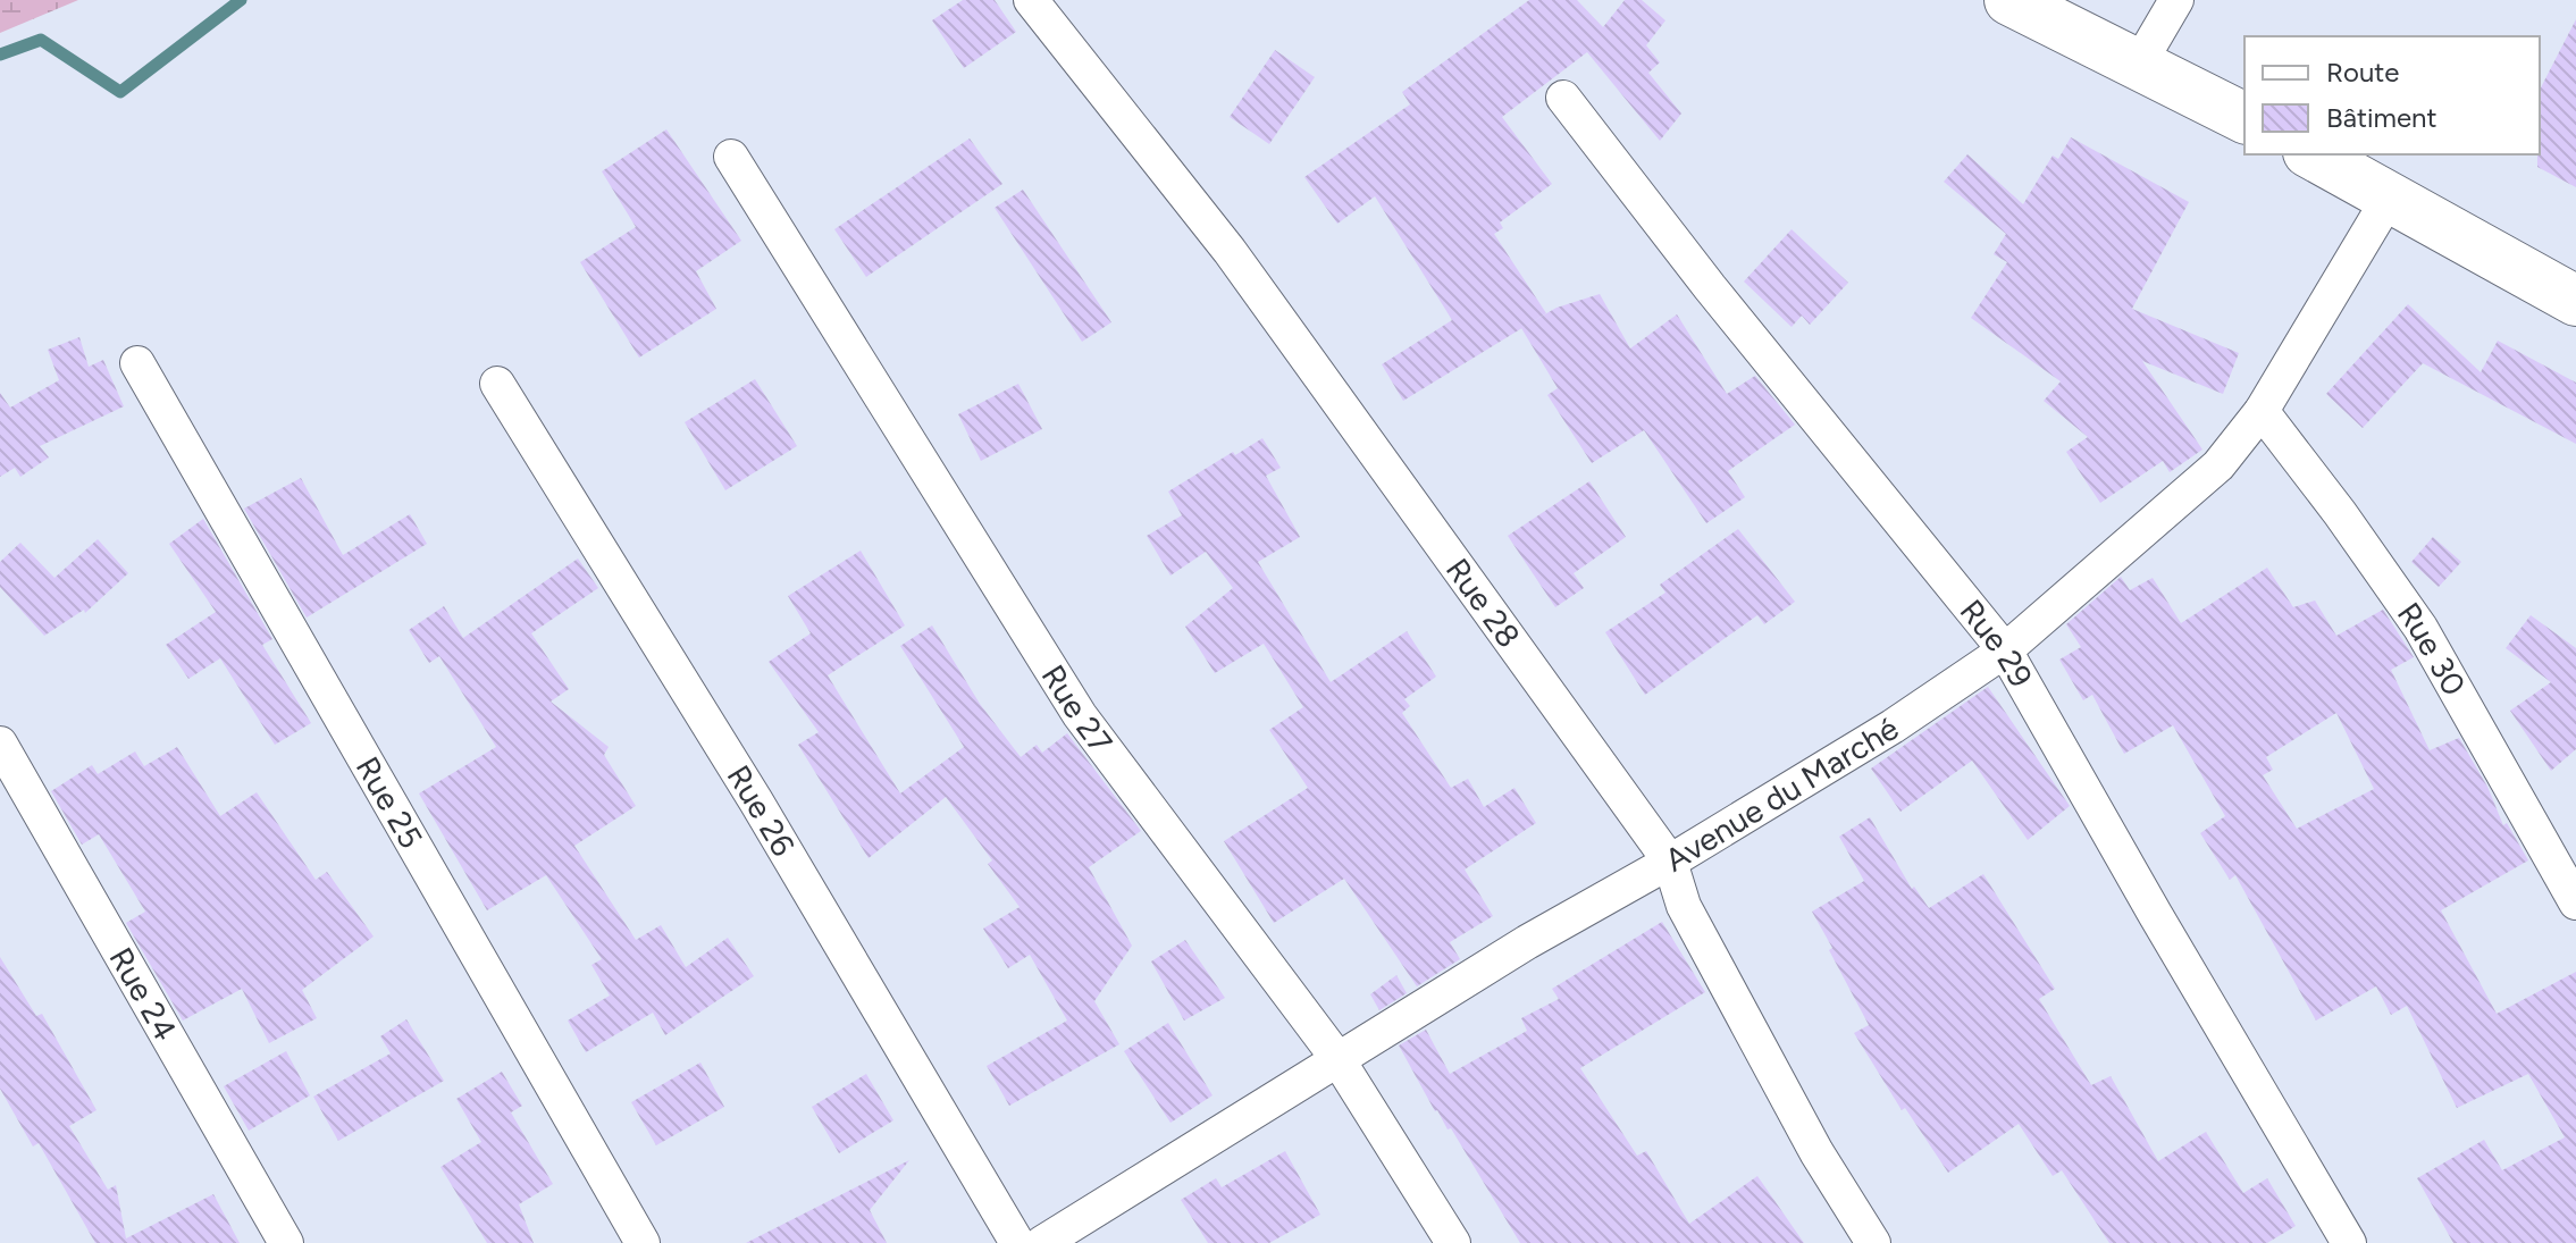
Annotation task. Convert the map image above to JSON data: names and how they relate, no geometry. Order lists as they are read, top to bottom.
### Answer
{
  "streets": {
    "street": [
      "Rue 28",
      "Rue 29",
      "Rue 30",
      "Rue 27",
      "Avenue du Marché",
      "Rue 25",
      "Rue 26",
      "Rue 24"
    ]
  },
  "crossings": [
    ["Rue 28", "Avenue du Marché"],
    ["Rue 29", "Avenue du Marché"],
    ["Rue 30", "Avenue du Marché"],
    ["Rue 27", "Avenue du Marché"]
  ],
  "legend": ["Route", "Bâtiment"]
}
